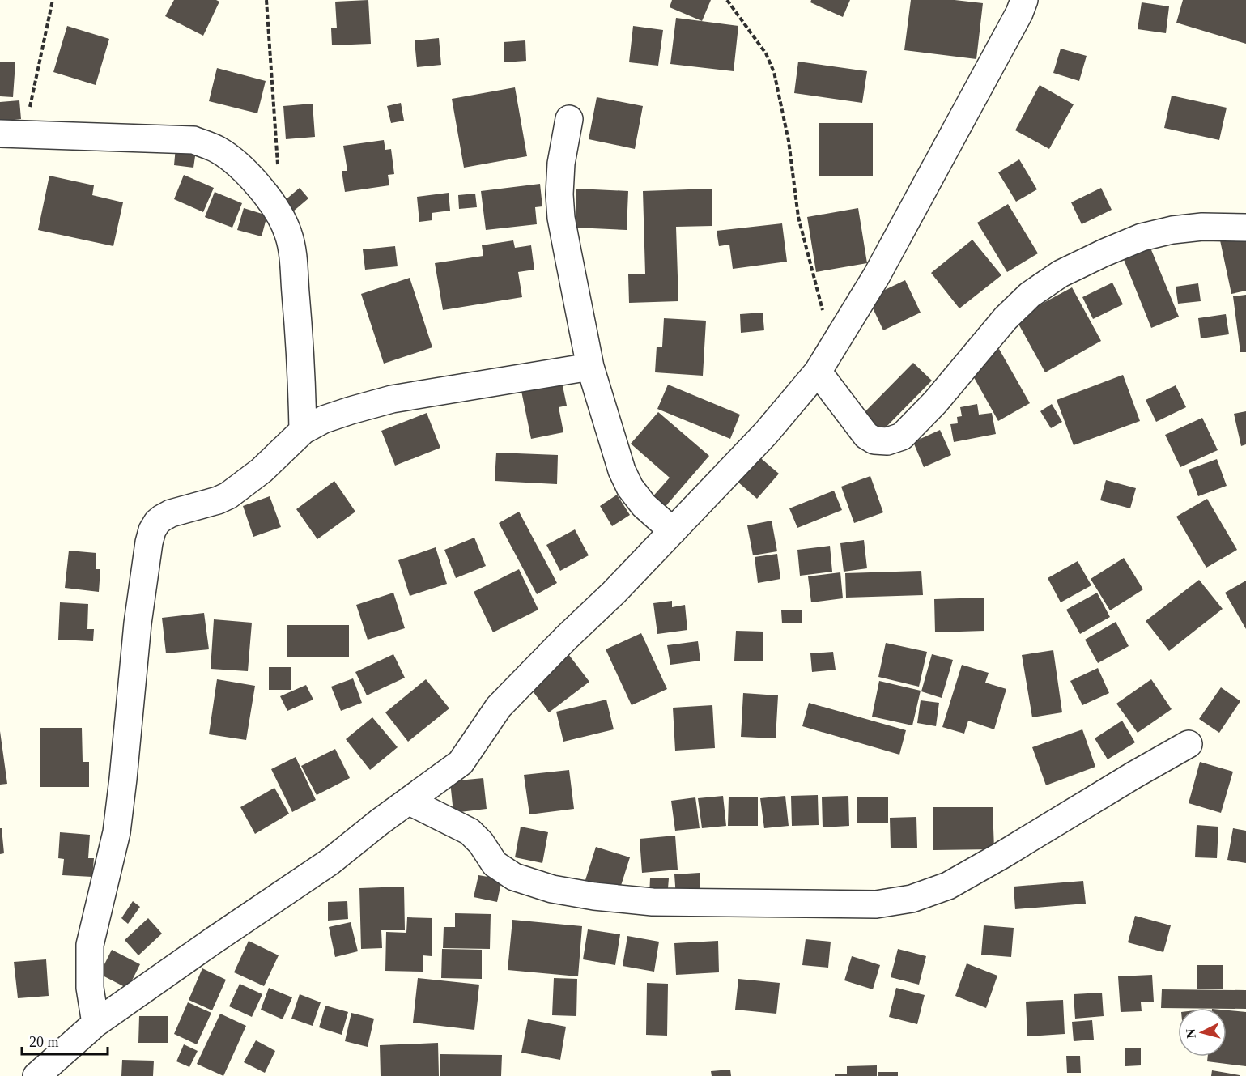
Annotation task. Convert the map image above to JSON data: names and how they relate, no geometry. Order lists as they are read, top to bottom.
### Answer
{
  "scale_bar": "20 m",
  "north": "left"
}
